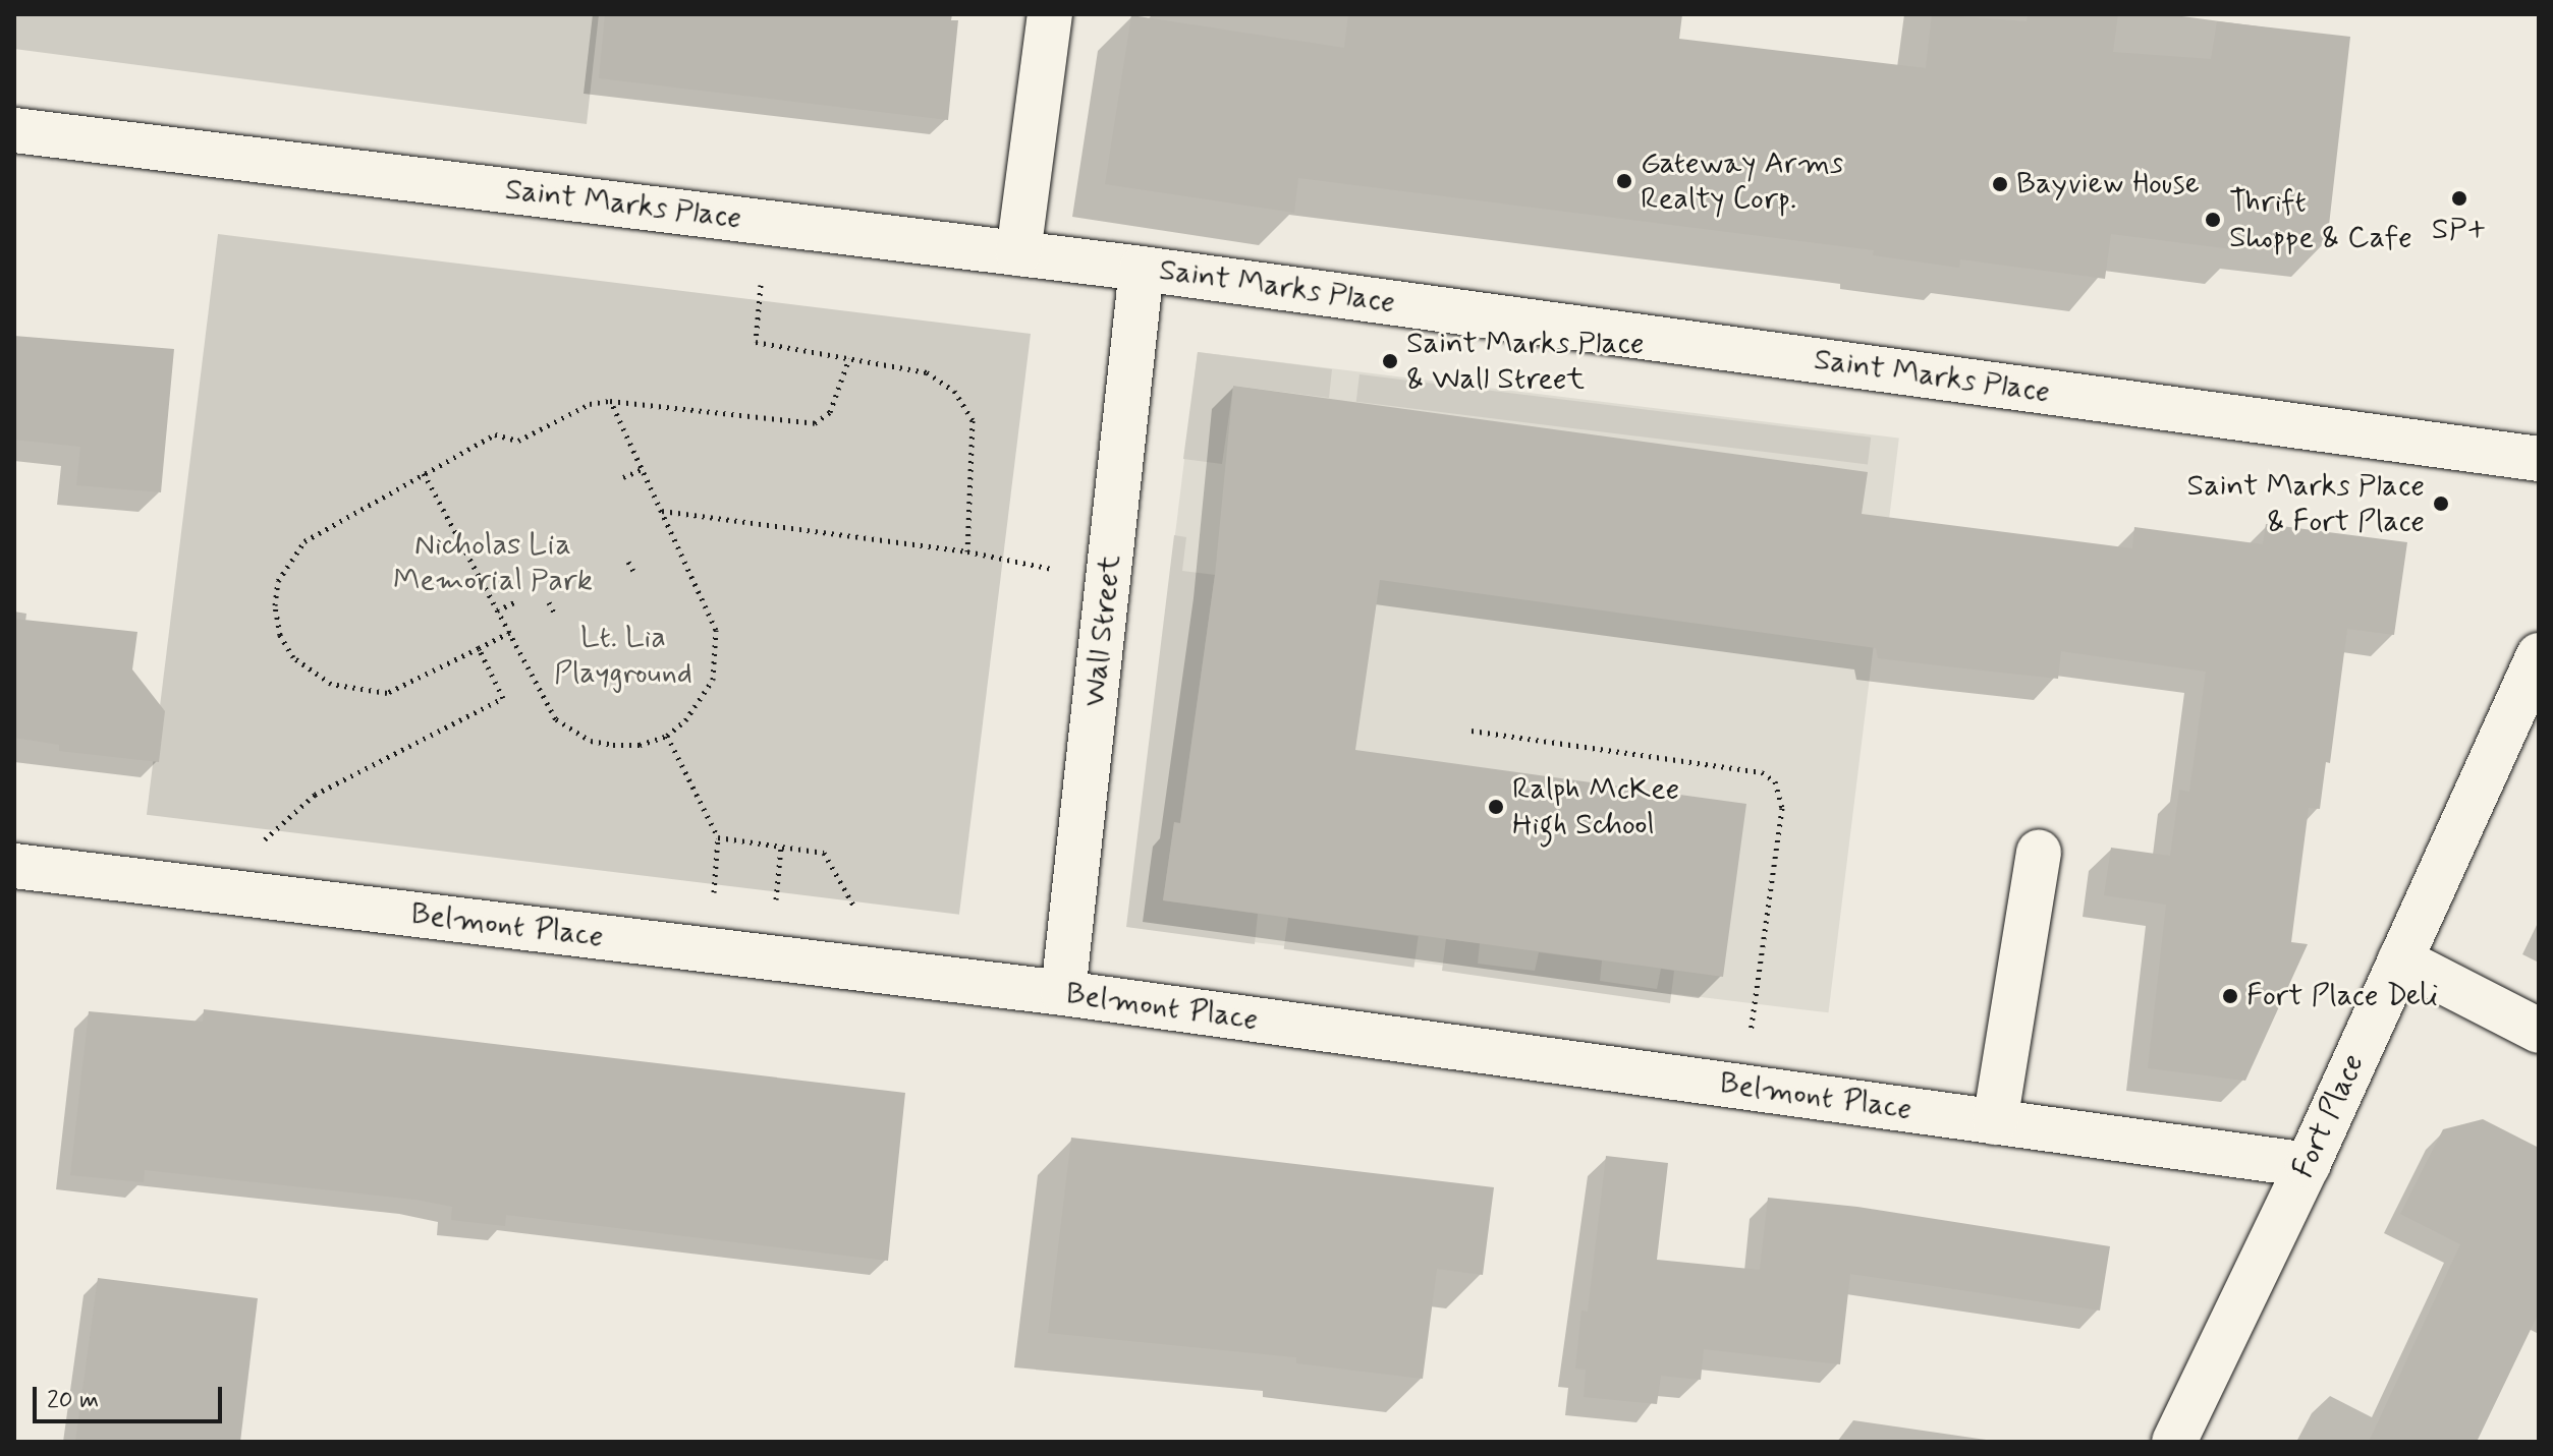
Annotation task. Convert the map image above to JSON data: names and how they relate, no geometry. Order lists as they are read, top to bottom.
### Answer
{
  "streets": {
    "street": [
      "Saint Marks Place",
      "Wall Street",
      "Belmont Place",
      "Fort Place"
    ]
  },
  "crossings": [
    ["Saint Marks Place", "Wall Street"],
    ["Wall Street", "Belmont Place"],
    ["Belmont Place", "Fort Place"]
  ],
  "parks": ["Nicholas Lia Memorial Park", "Lt. Lia Playground"],
  "places": [
    "Gateway Arms Realty Corp.",
    "Bayview House",
    "SP+",
    "Thrift Shoppe & Cafe",
    "Saint Marks Place & Wall Street",
    "Saint Marks Place & Fort Place",
    "Ralph McKee High School",
    "Fort Place Deli"
  ],
  "scale_bar": "20 m"
}
